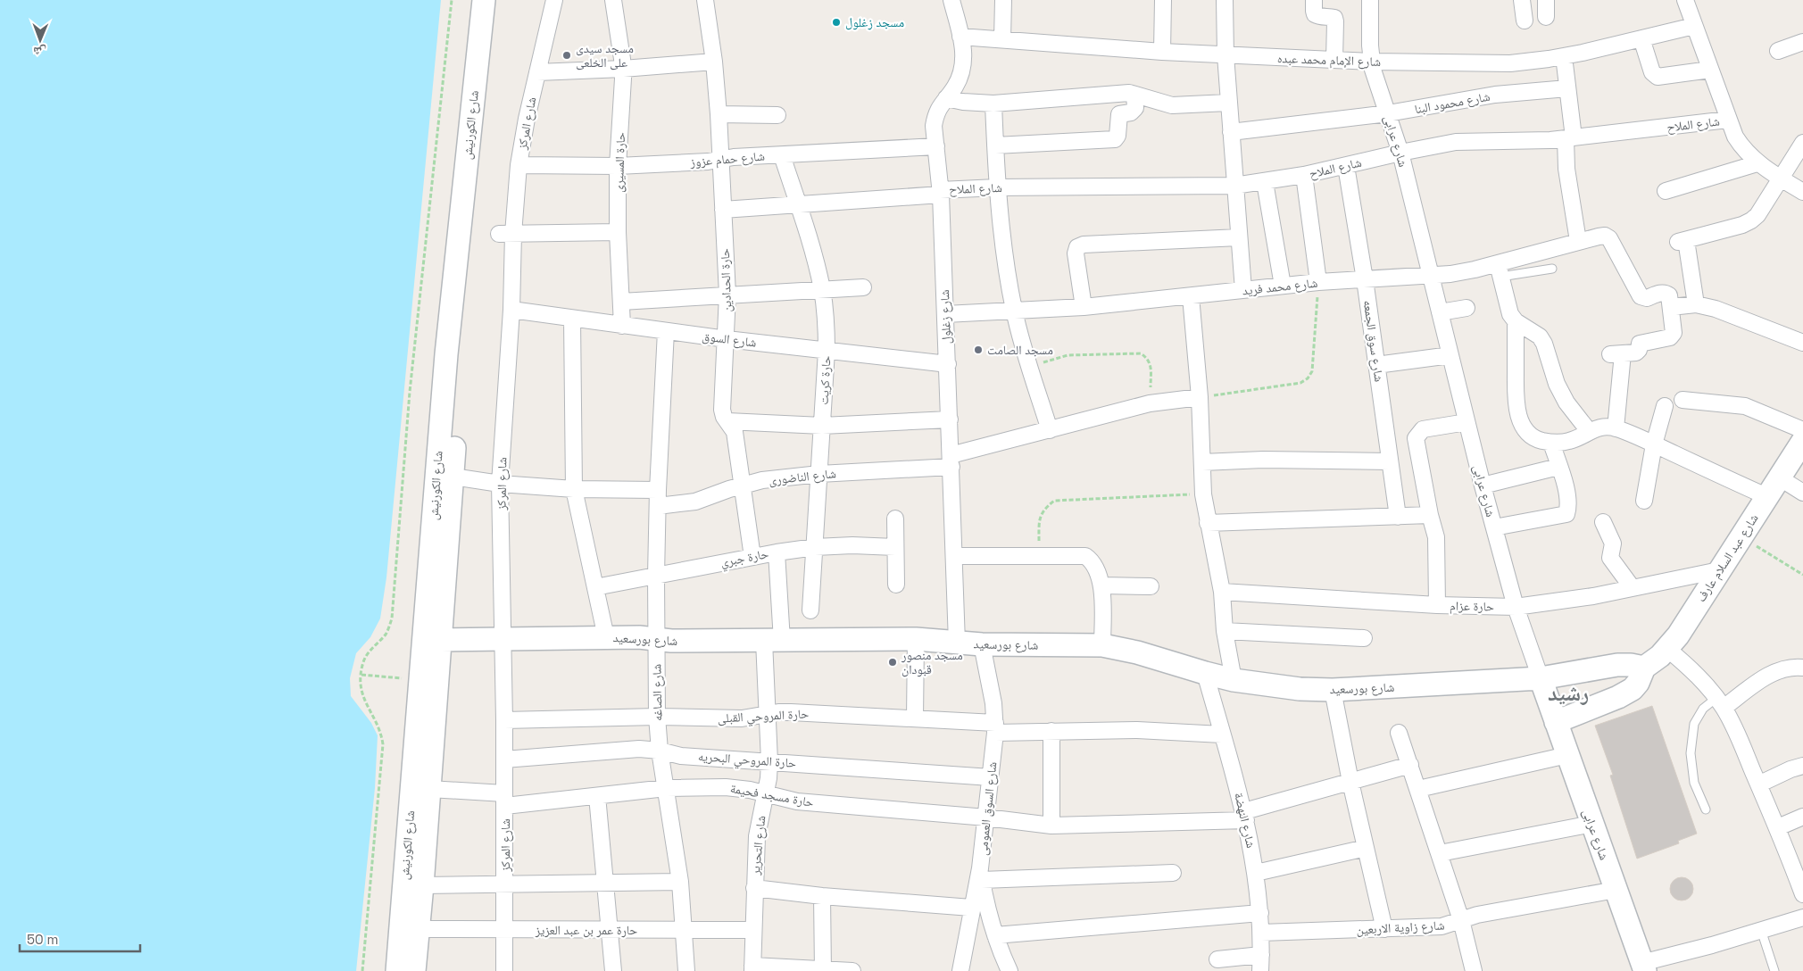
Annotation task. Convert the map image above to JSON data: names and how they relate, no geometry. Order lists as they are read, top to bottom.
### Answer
{
  "streets": {
    "main road": [
      "شارع الكورنيش",
      "شارع عرابى",
      "شارع عبد السلام عارف",
      "شارع بورسعيد"
    ],
    "street": [
      "شارع الإمام محمد عبده",
      "شارع محمود البنا",
      "شارع المركز",
      "شارع الملاح",
      "شارع حمام عزوز",
      "حارة المسيرى",
      "حارة الحدادين",
      "شارع محمد فريد",
      "شارع زغلول",
      "شارع السوق",
      "شارع سوق الجمعه",
      "حارة كريت",
      "شارع الناضورى",
      "حارة جبري",
      "حارة عزام",
      "شارع الصاغه",
      "حارة المروحي القبلى",
      "حارة المروحي البحريه",
      "حارة مسجد فحيمة",
      "شارع السوق العمومى",
      "شارع النهضة",
      "شارع التحرير",
      "شارع زاوية الاربعين",
      "حارة عمر بن عبد العزيز"
    ]
  },
  "crossings": [
    ["شارع الإمام محمد عبده", "شارع عرابى"],
    ["شارع الإمام محمد عبده", "شارع زغلول"],
    ["شارع محمود البنا", "شارع عرابى"],
    ["شارع المركز", "شارع حمام عزوز"],
    ["شارع المركز", "شارع السوق"],
    ["شارع المركز", "شارع بورسعيد"],
    ["شارع المركز", "حارة المروحي القبلى"],
    ["شارع المركز", "حارة المروحي البحريه"],
    ["شارع المركز", "حارة مسجد فحيمة"],
    ["شارع المركز", "حارة عمر بن عبد العزيز"],
    ["شارع الملاح", "شارع عرابى"],
    ["شارع الملاح", "حارة الحدادين"],
    ["شارع الملاح", "شارع زغلول"],
    ["شارع الملاح", "شارع سوق الجمعه"],
    ["شارع الملاح", "حارة كريت"],
    ["شارع الكورنيش", "شارع بورسعيد"],
    ["شارع الكورنيش", "حارة مسجد فحيمة"],
    ["شارع الكورنيش", "حارة عمر بن عبد العزيز"],
    ["شارع عرابى", "شارع محمد فريد"],
    ["شارع عرابى", "شارع عبد السلام عارف"],
    ["شارع عرابى", "حارة عزام"],
    ["شارع عرابى", "شارع بورسعيد"],
    ["شارع عرابى", "شارع زاوية الاربعين"],
    ["شارع حمام عزوز", "حارة المسيرى"],
    ["شارع حمام عزوز", "حارة الحدادين"],
    ["شارع حمام عزوز", "شارع زغلول"],
    ["شارع حمام عزوز", "حارة كريت"],
    ["حارة المسيرى", "شارع السوق"],
    ["حارة الحدادين", "شارع السوق"],
    ["حارة الحدادين", "شارع الناضورى"],
    ["حارة الحدادين", "حارة جبري"],
    ["شارع محمد فريد", "شارع زغلول"],
    ["شارع محمد فريد", "شارع سوق الجمعه"],
    ["شارع زغلول", "شارع السوق"],
    ["شارع زغلول", "شارع الناضورى"],
    ["شارع زغلول", "شارع بورسعيد"],
    ["شارع السوق", "حارة كريت"],
    ["شارع السوق", "شارع الصاغه"],
    ["حارة كريت", "شارع الناضورى"],
    ["حارة كريت", "حارة جبري"],
    ["شارع الناضورى", "شارع الصاغه"],
    ["حارة جبري", "شارع الصاغه"],
    ["حارة جبري", "شارع التحرير"],
    ["شارع عبد السلام عارف", "حارة عزام"],
    ["شارع بورسعيد", "شارع الصاغه"],
    ["شارع بورسعيد", "شارع السوق العمومى"],
    ["شارع بورسعيد", "شارع النهضة"],
    ["شارع بورسعيد", "شارع التحرير"],
    ["شارع الصاغه", "حارة المروحي القبلى"],
    ["شارع الصاغه", "حارة المروحي البحريه"],
    ["شارع الصاغه", "حارة مسجد فحيمة"],
    ["شارع الصاغه", "حارة عمر بن عبد العزيز"],
    ["حارة المروحي القبلى", "شارع السوق العمومى"],
    ["حارة المروحي القبلى", "شارع النهضة"],
    ["حارة المروحي القبلى", "شارع التحرير"],
    ["حارة المروحي البحريه", "شارع السوق العمومى"],
    ["حارة المروحي البحريه", "شارع التحرير"],
    ["حارة مسجد فحيمة", "شارع السوق العمومى"],
    ["حارة مسجد فحيمة", "شارع النهضة"],
    ["حارة مسجد فحيمة", "شارع التحرير"],
    ["شارع النهضة", "شارع زاوية الاربعين"],
    ["شارع التحرير", "حارة عمر بن عبد العزيز"]
  ],
  "districts": ["رشيد"],
  "places": [
    "مسجد زغلول",
    "مسجد سيدى على الخلعى",
    "مسجد الصامت",
    "مسجد منصور قبودان"
  ],
  "scale_bar": "50 m",
  "north": "bottom"
}
